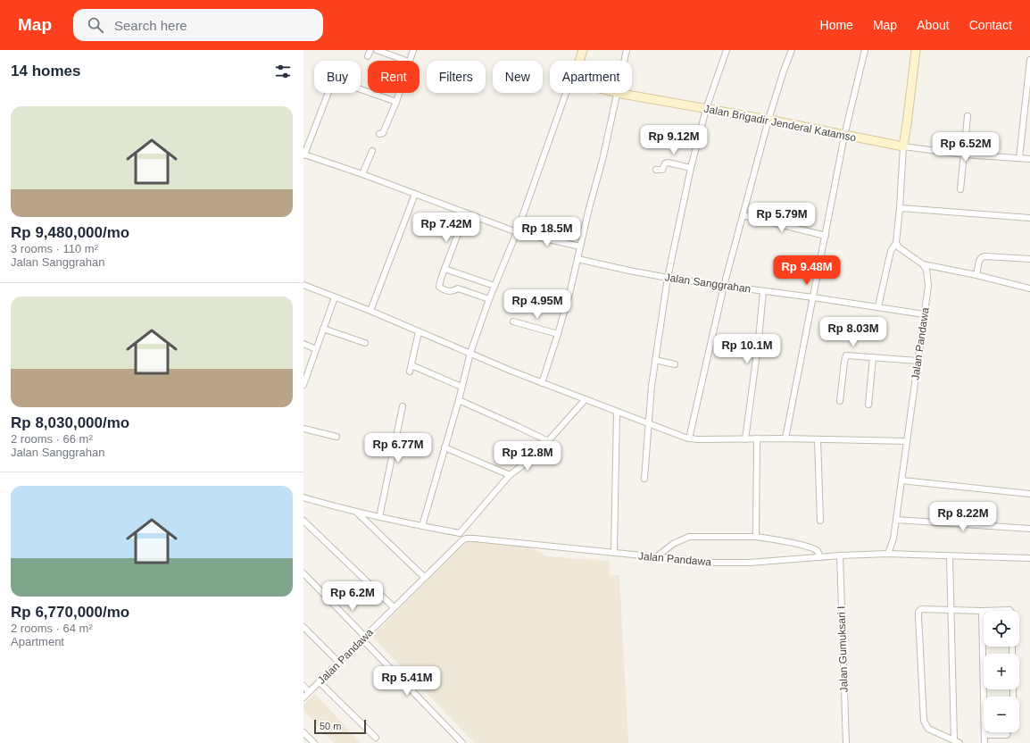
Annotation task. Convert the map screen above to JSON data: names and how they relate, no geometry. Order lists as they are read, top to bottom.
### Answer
{
  "streets": {
    "main road": ["Jalan Brigadir Jenderal Katamso"],
    "street": ["Jalan Sanggrahan", "Jalan Pandawa", "Jalan Gumuksari I"]
  },
  "crossings": [
    ["Jalan Sanggrahan", "Jalan Pandawa"],
    ["Jalan Pandawa", "Jalan Gumuksari I"]
  ],
  "scale_bar": "50 m",
  "page": {
    "header": "Map",
    "search": "Search here",
    "nav": [
      "Home",
      "Map",
      "About",
      "Contact"
    ],
    "heading": "14 homes",
    "chip": [
      "Buy",
      "Rent",
      "Filters",
      "New",
      "Apartment"
    ],
    "list": [
      {
        "name": "Rp 9,480,000/mo",
        "note": "3 rooms · 110 m² · Jalan Sanggrahan"
      },
      {
        "name": "Rp 8,030,000/mo",
        "note": "2 rooms · 66 m² · Jalan Sanggrahan"
      },
      {
        "name": "Rp 6,770,000/mo",
        "note": "2 rooms · 64 m² · Apartment"
      }
    ],
    "price": [
      "Rp 9.12M",
      "Rp 6.52M",
      "Rp 5.79M",
      "Rp 7.42M",
      "Rp 18.5M",
      "Rp 9.48M",
      "Rp 4.95M",
      "Rp 8.03M",
      "Rp 10.1M",
      "Rp 6.77M",
      "Rp 12.8M",
      "Rp 8.22M",
      "Rp 6.2M",
      "Rp 5.41M"
    ],
    "map_buttons": ["+", "−"],
    "scale": "50 m"
  }
}
